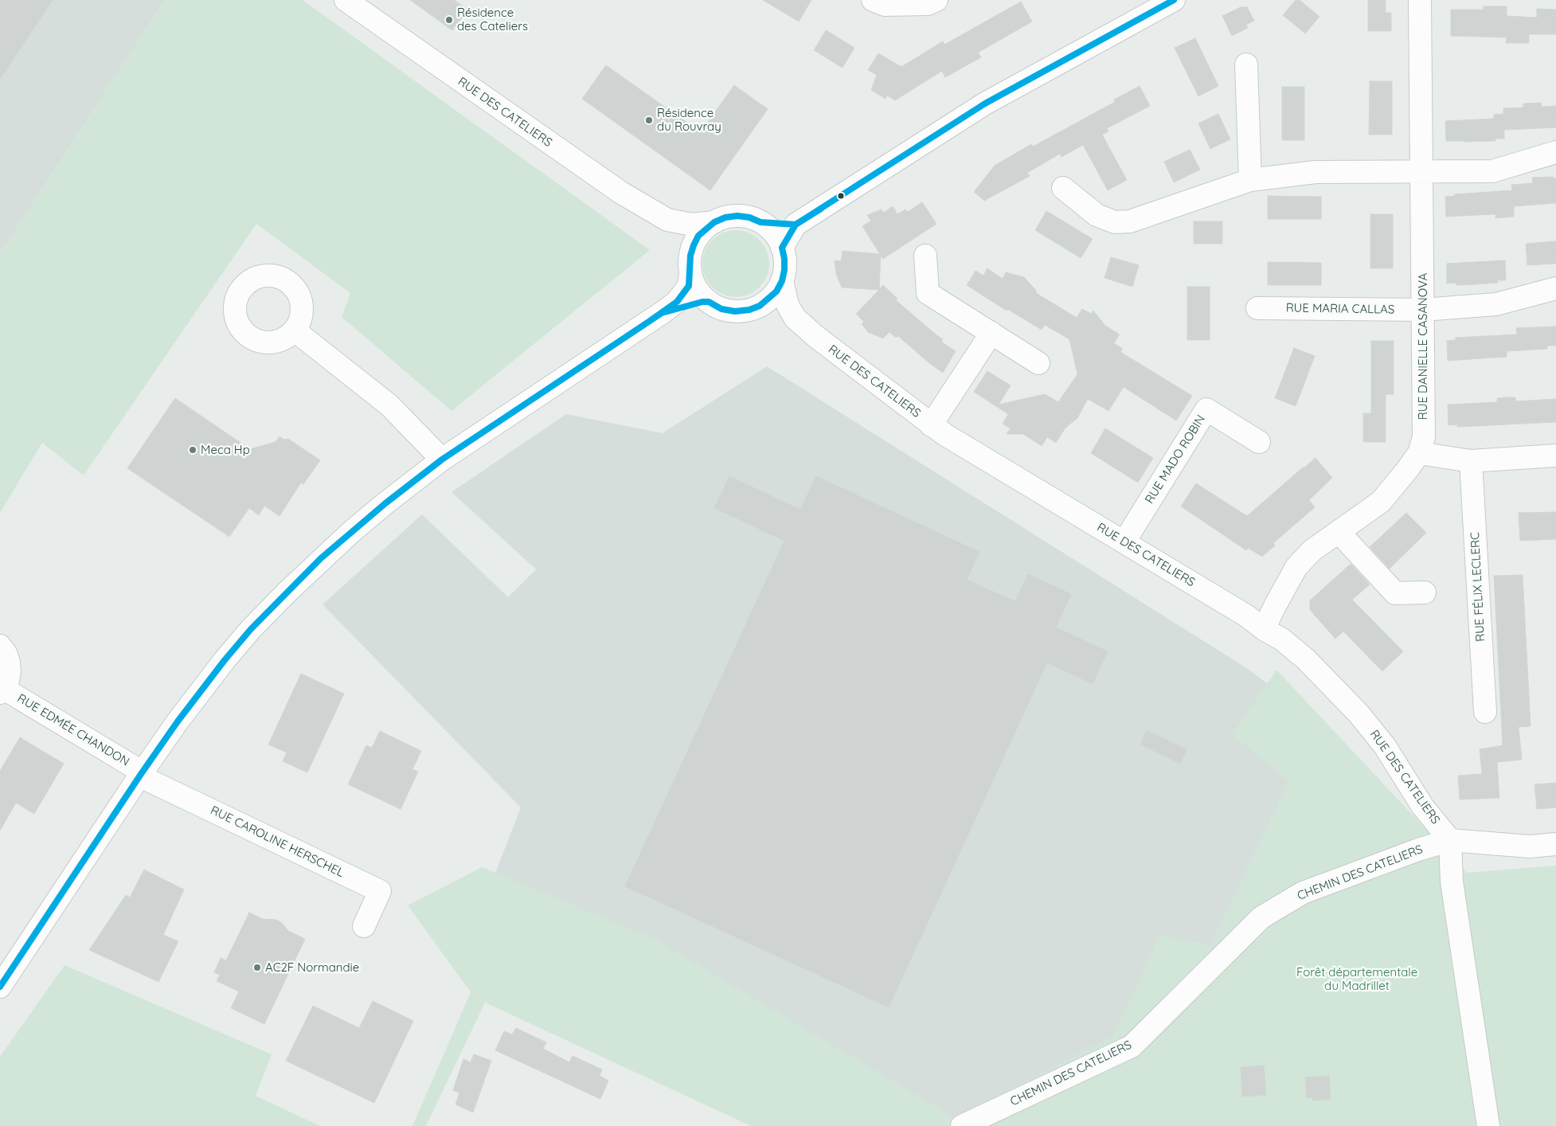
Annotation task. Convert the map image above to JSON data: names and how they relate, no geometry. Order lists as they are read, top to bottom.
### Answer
{
  "streets": {
    "street": [
      "RUE DES CATELIERS",
      "RUE MARIA CALLAS",
      "RUE DANIELLE CASANOVA",
      "RUE MADO ROBIN",
      "RUE FÉLIX LECLERC",
      "RUE EDMÉE CHANDON",
      "RUE CAROLINE HERSCHEL",
      "CHEMIN DES CATELIERS"
    ]
  },
  "crossings": [
    ["RUE DES CATELIERS", "RUE DANIELLE CASANOVA"],
    ["RUE DES CATELIERS", "RUE MADO ROBIN"],
    ["RUE DES CATELIERS", "CHEMIN DES CATELIERS"],
    ["RUE MARIA CALLAS", "RUE DANIELLE CASANOVA"],
    ["RUE EDMÉE CHANDON", "RUE CAROLINE HERSCHEL"]
  ],
  "parks": ["Forêt départementale du Madrillet"],
  "places": [
    "Résidence des Cateliers",
    "Résidence du Rouvray",
    "Meca Hp",
    "AC2F Normandie"
  ]
}
